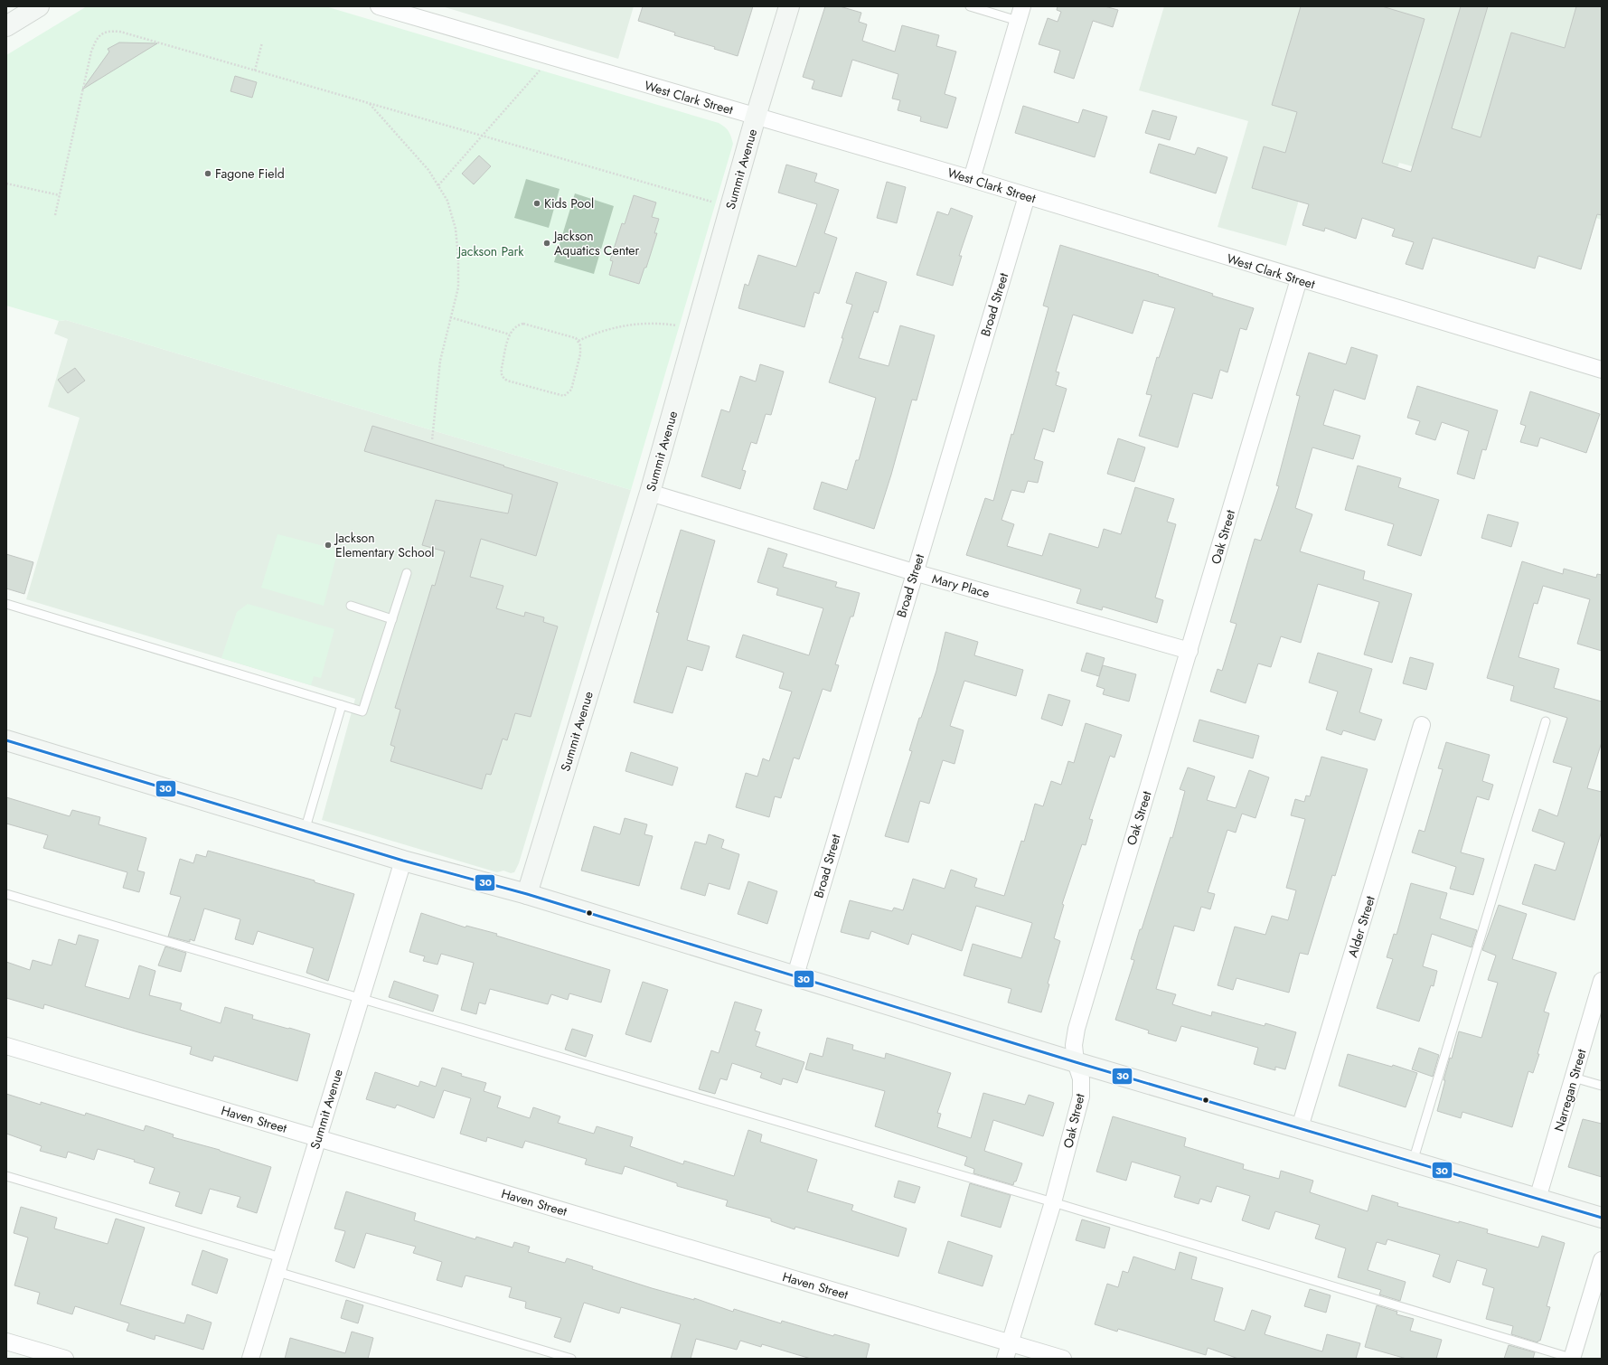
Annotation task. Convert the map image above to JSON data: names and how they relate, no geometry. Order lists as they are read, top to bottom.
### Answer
{
  "streets": {
    "street": [
      "West Clark Street",
      "Summit Avenue",
      "Broad Street",
      "Oak Street",
      "Mary Place",
      "Alder Street",
      "Narregan Street",
      "Haven Street"
    ]
  },
  "crossings": [
    ["West Clark Street", "Summit Avenue"],
    ["West Clark Street", "Broad Street"],
    ["West Clark Street", "Oak Street"],
    ["Summit Avenue", "Mary Place"],
    ["Summit Avenue", "Haven Street"],
    ["Broad Street", "Mary Place"],
    ["Oak Street", "Mary Place"],
    ["Oak Street", "Haven Street"]
  ],
  "parks": ["Jackson Park"],
  "places": [
    "Fagone Field",
    "Kids Pool",
    "Jackson Aquatics Center",
    "Jackson Elementary School"
  ],
  "lines": ["transit line 30"]
}
